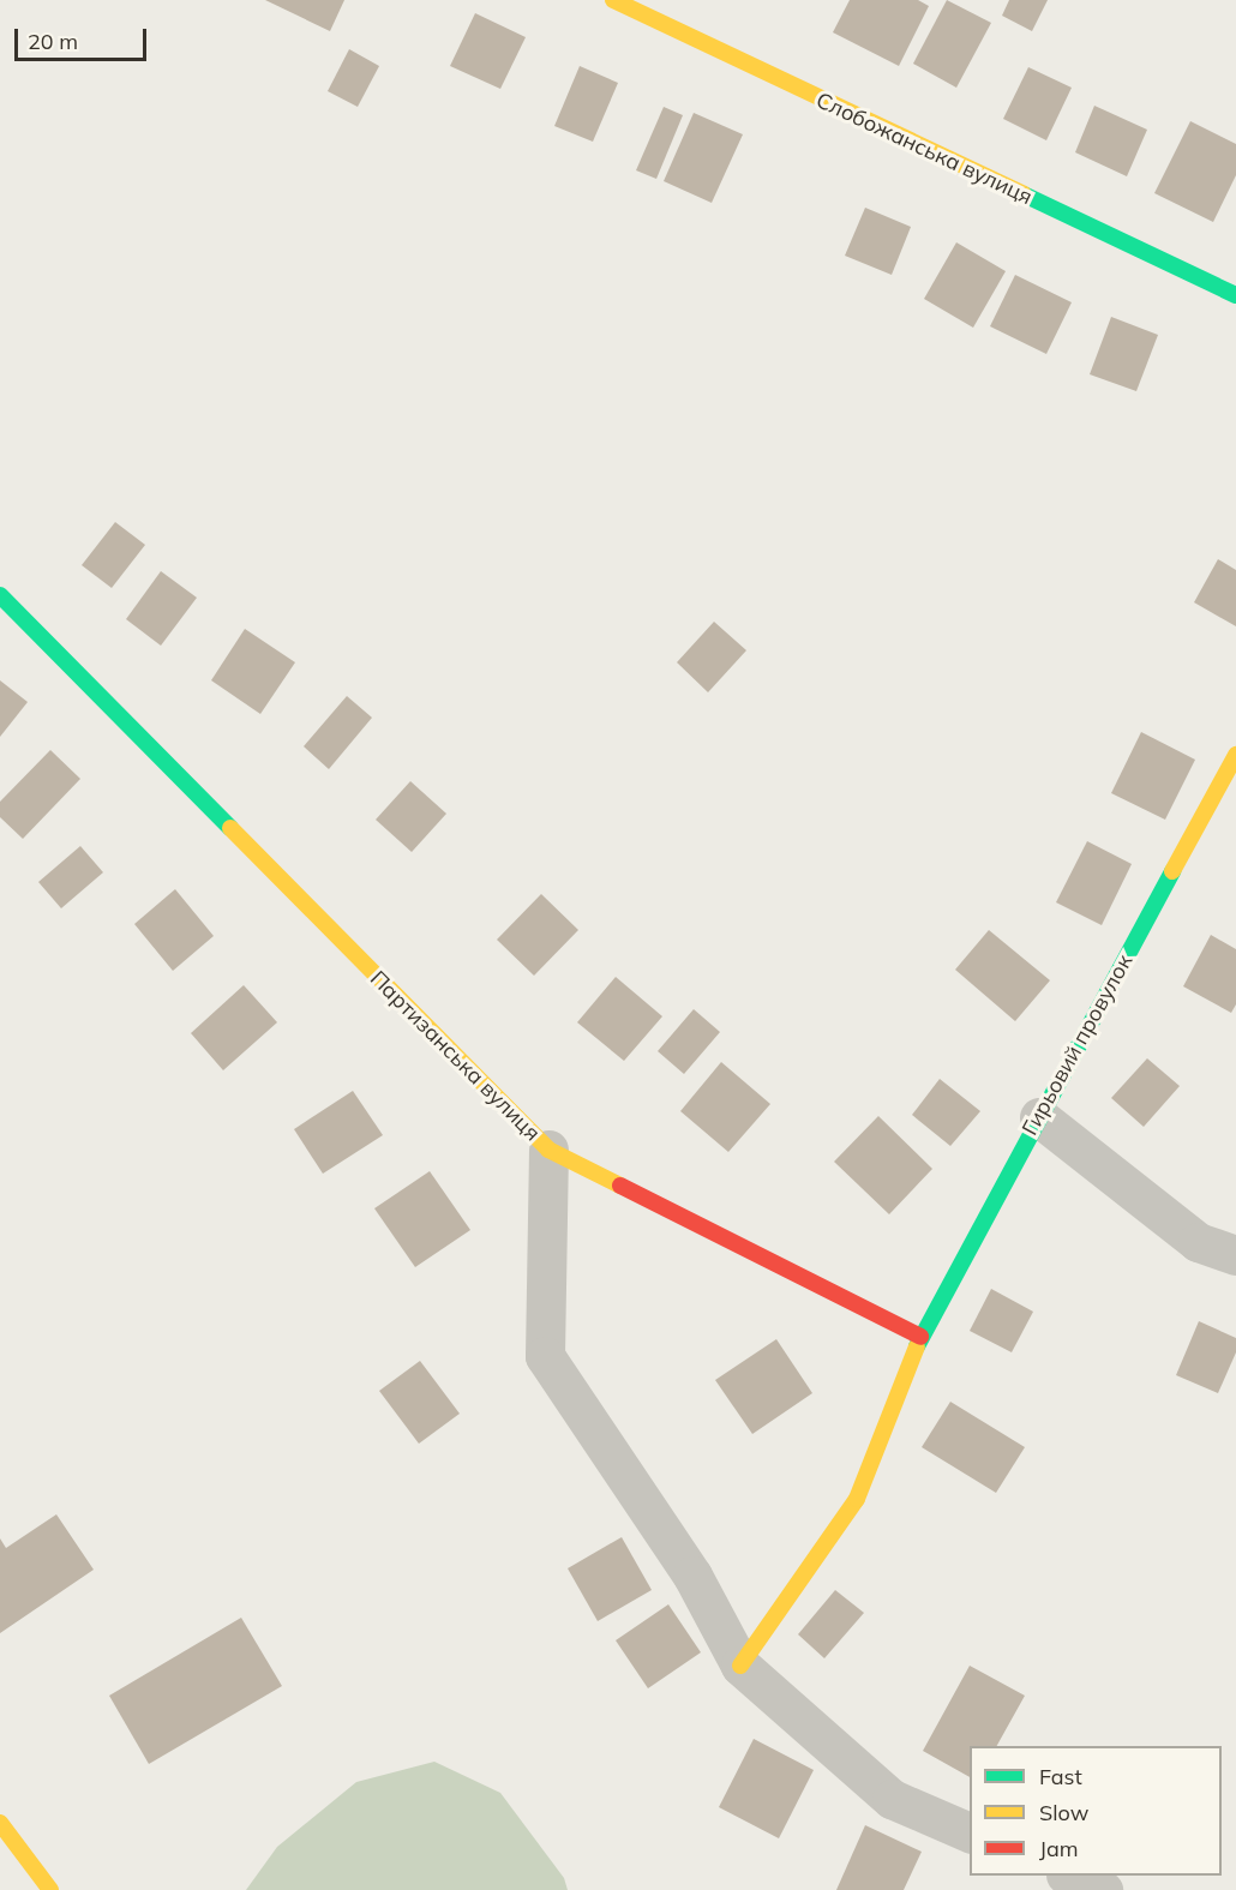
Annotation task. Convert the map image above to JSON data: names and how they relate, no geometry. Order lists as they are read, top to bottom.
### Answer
{
  "streets": {
    "street": ["Слобожанська вулиця", "Гирьовий провулок", "Партизанська вулиця"]
  },
  "crossings": [
    ["Гирьовий провулок", "Партизанська вулиця"]
  ],
  "legend": ["Fast", "Slow", "Jam"],
  "scale_bar": "20 m"
}
